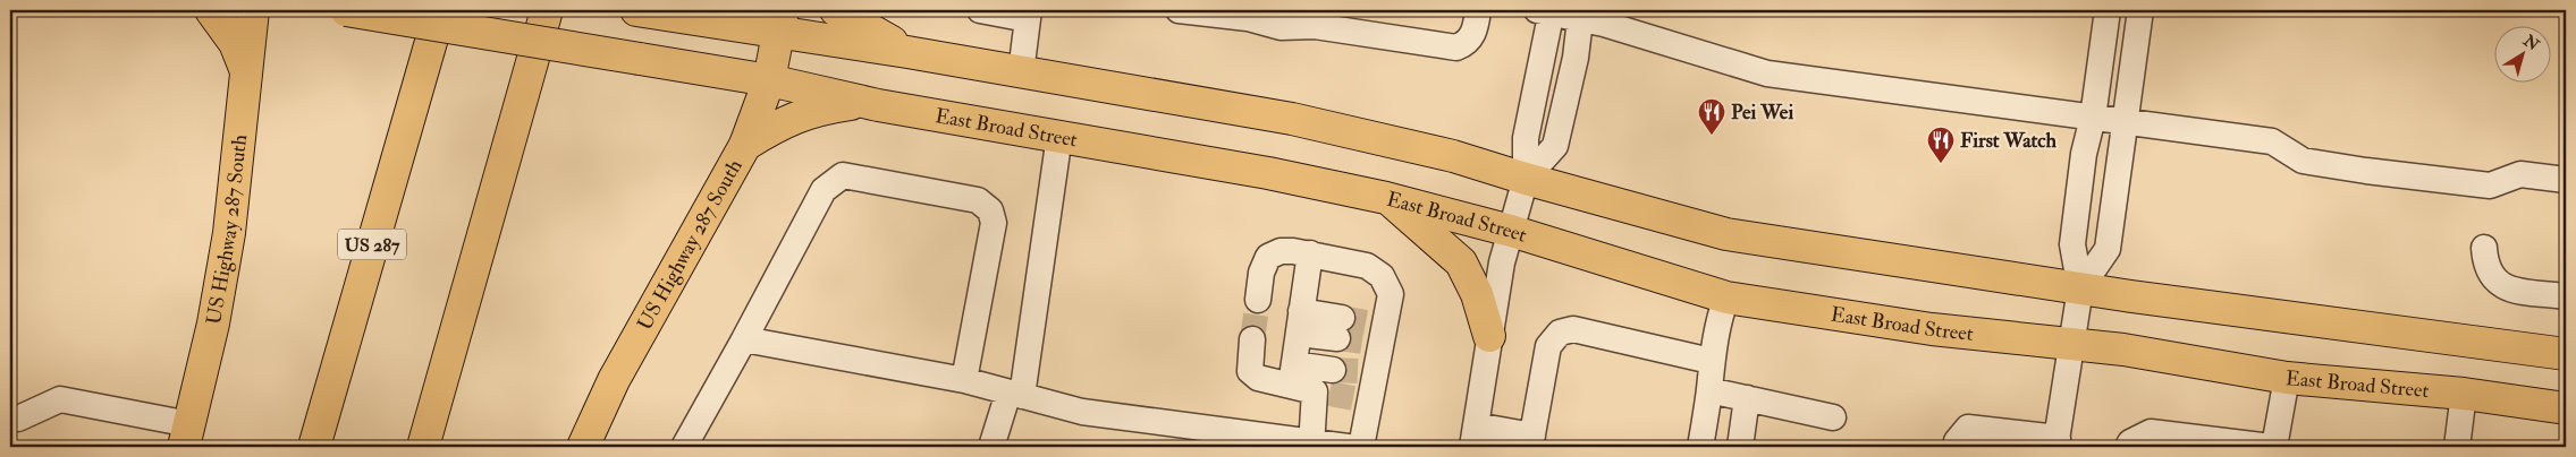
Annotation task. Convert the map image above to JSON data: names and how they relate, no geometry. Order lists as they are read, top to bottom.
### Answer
{
  "streets": {
    "main road": ["East Broad Street", "US Highway 287 South", "US 287"]
  },
  "crossings": [
    ["East Broad Street", "US Highway 287 South"]
  ],
  "places": {
    "restaurant": ["Pei Wei", "First Watch"]
  },
  "north": "top right"
}
